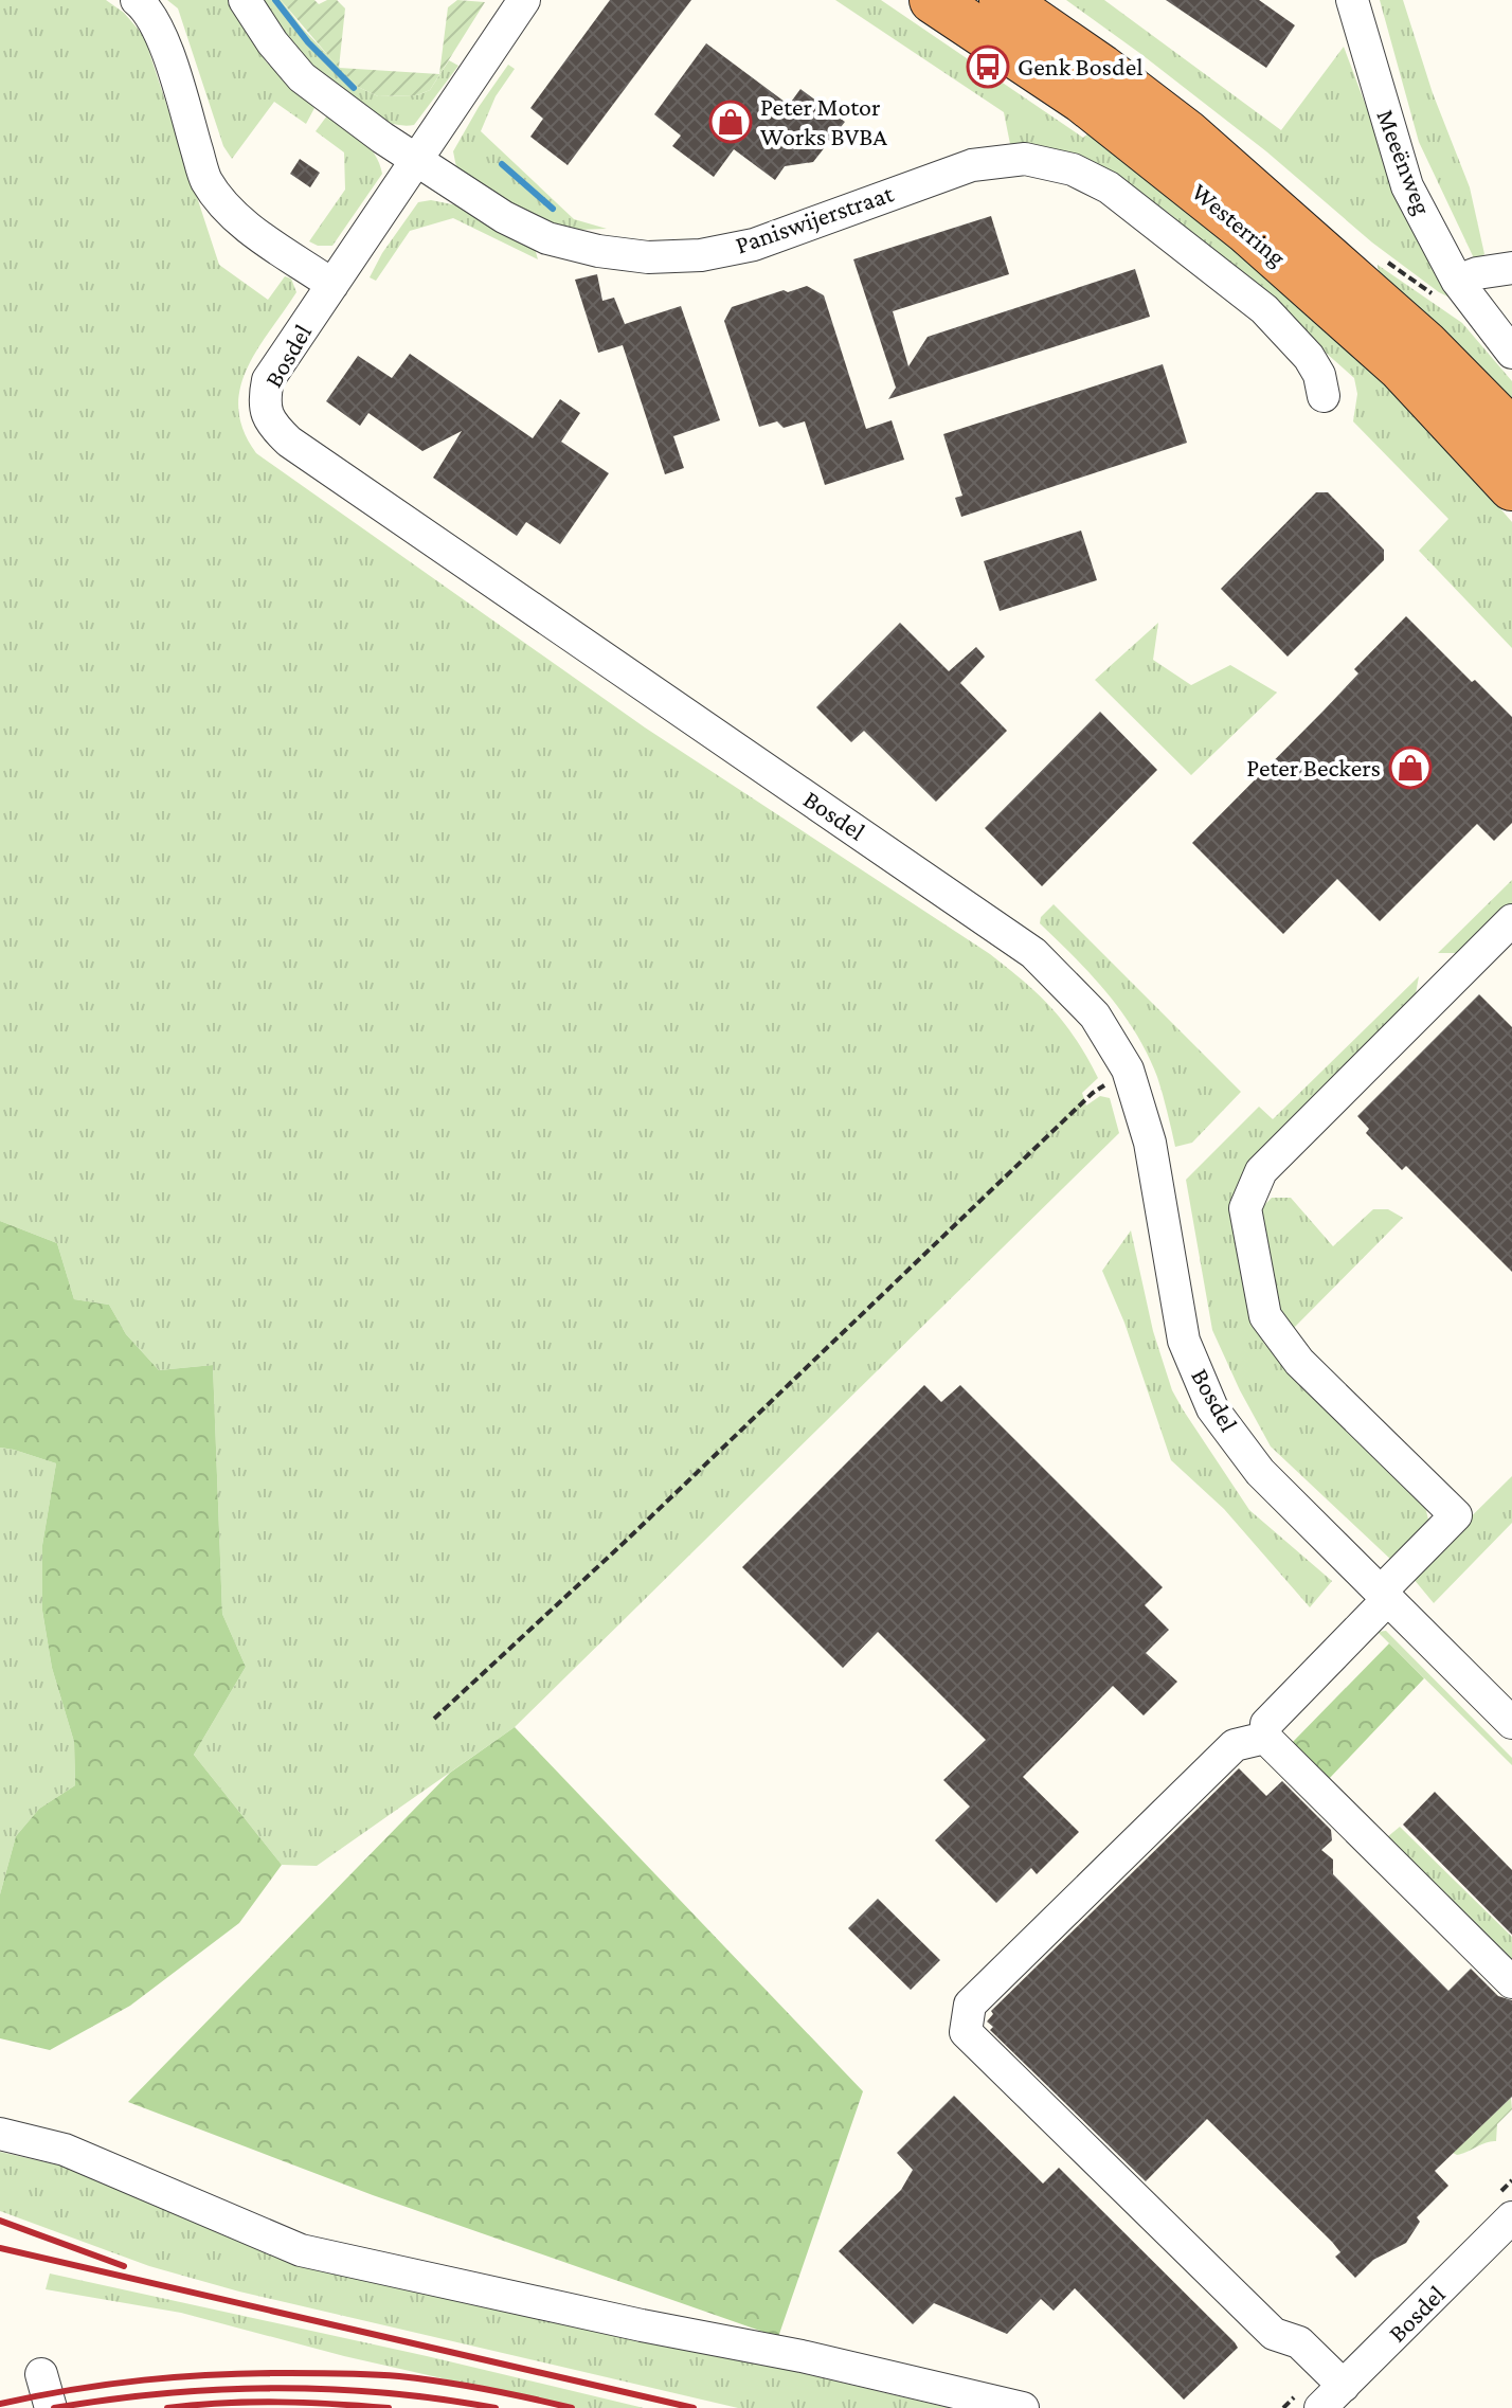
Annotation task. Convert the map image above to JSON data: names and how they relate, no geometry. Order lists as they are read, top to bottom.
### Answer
{
  "streets": {
    "highway": ["Westerring"],
    "street": ["Meeënweg", "Paniswijerstraat", "Bosdel"]
  },
  "crossings": [
    ["Paniswijerstraat", "Bosdel"]
  ],
  "places": {
    "bus stop": ["Genk Bosdel"],
    "shop": ["Peter Motor Works BVBA", "Peter Beckers"]
  }
}
